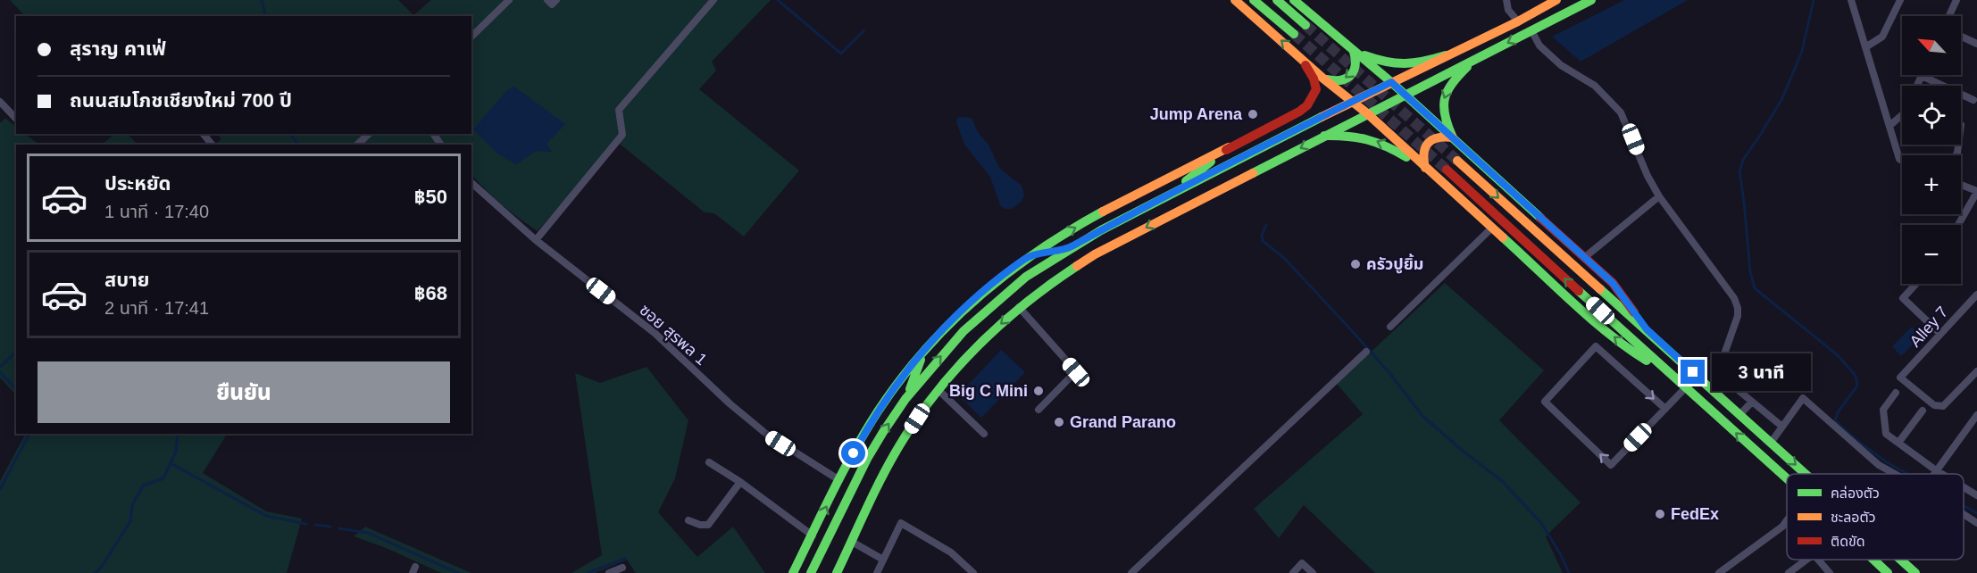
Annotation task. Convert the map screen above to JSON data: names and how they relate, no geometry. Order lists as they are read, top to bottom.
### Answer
{
  "streets": {
    "street": ["Alley 7", "ซอย สุรพล 1"]
  },
  "places": [
    "Jump Arena",
    "ครัวปูยิ้ม",
    "Big C Mini",
    "Grand Parano",
    "FedEx"
  ],
  "legend": ["คล่องตัว", "ชะลอตัว", "ติดขัด"],
  "north": "top left",
  "page": {
    "map_buttons": ["+", "−"],
    "banner": ["สุราญ คาเฟ่", "ถนนสมโภชเชียงใหม่ 700 ปี"],
    "list": [
      {
        "name": "ประหยัด",
        "note": "1 นาที · 17:40",
        "value": "฿50"
      },
      {
        "name": "สบาย",
        "note": "2 นาที · 17:41",
        "value": "฿68"
      }
    ],
    "buttons": "ยืนยัน",
    "bubble": "3 นาที"
  }
}
